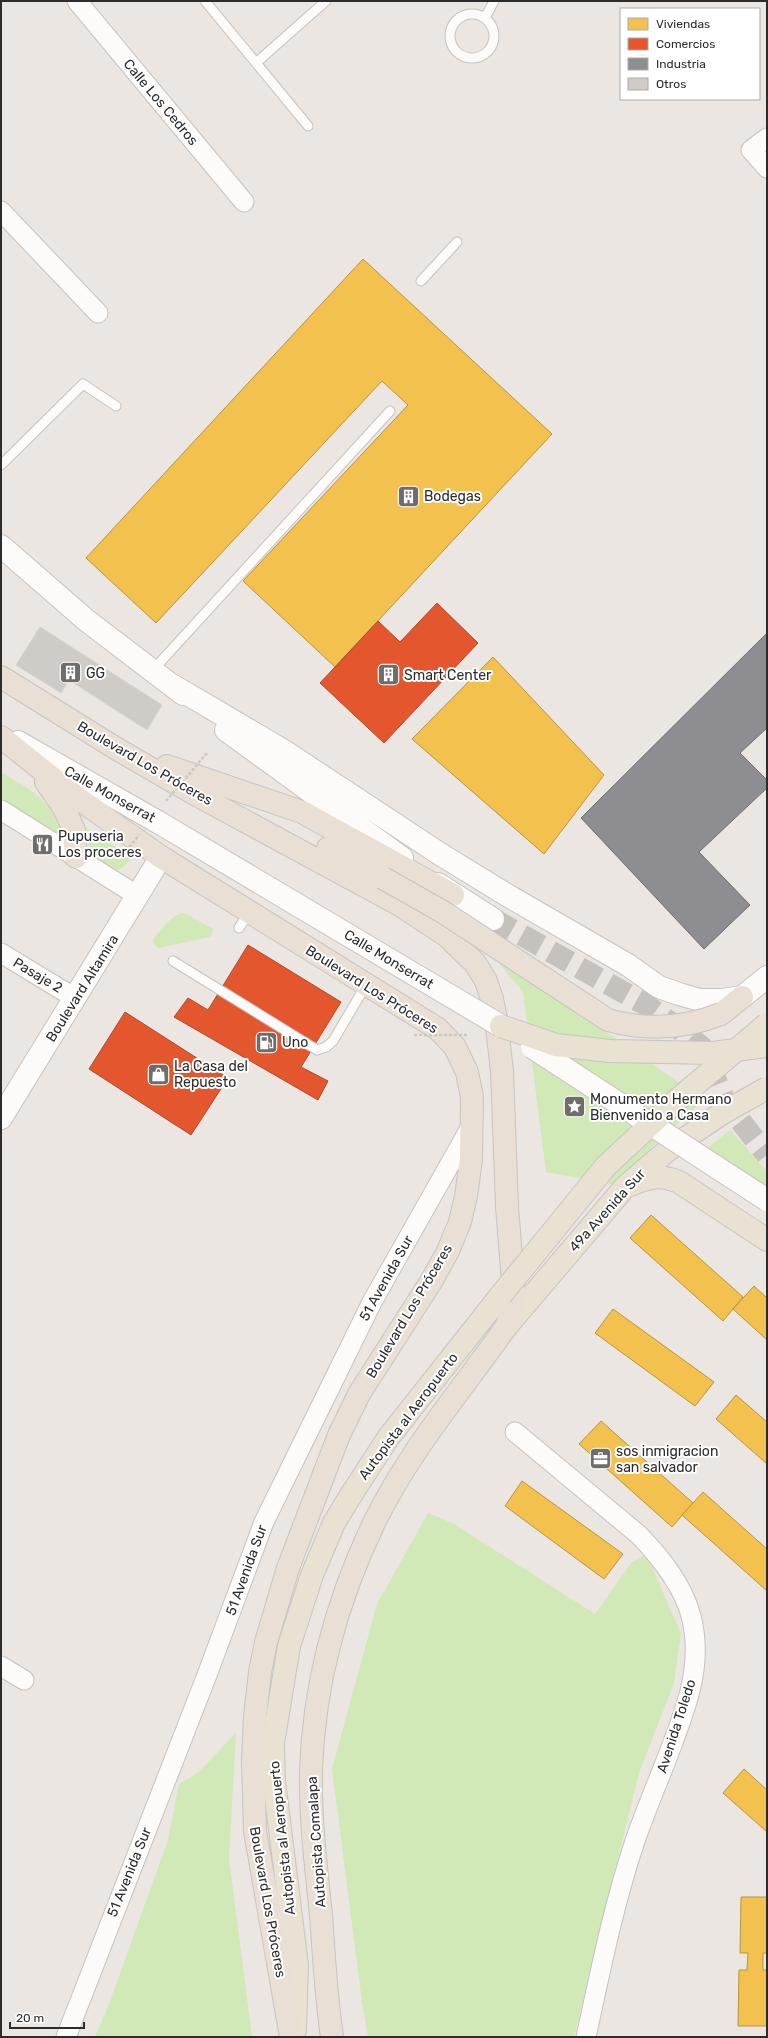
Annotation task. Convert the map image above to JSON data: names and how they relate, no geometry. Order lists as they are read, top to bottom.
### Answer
{
  "streets": {
    "highway": ["Boulevard Los Próceres", "Autopista Comalapa"],
    "main road": ["49a Avenida Sur", "Autopista al Aeropuerto"],
    "street": [
      "Calle Los Cedros",
      "Calle Monserrat",
      "Pasaje 2",
      "Boulevard Altamira",
      "51 Avenida Sur",
      "Avenida Toledo"
    ]
  },
  "crossings": [
    ["Boulevard Los Próceres", "Boulevard Altamira"],
    ["Boulevard Los Próceres", "49a Avenida Sur"],
    ["Boulevard Los Próceres", "51 Avenida Sur"],
    ["Boulevard Los Próceres", "Autopista Comalapa"],
    ["Pasaje 2", "Boulevard Altamira"]
  ],
  "places": {
    "building": ["Bodegas", "GG", "Smart Center"],
    "restaurant": ["Pupuseria Los proceres"],
    "fuel station": ["Uno"],
    "shop": ["La Casa del Repuesto"],
    "place": ["Monumento Hermano Bienvenido a Casa"],
    "office": ["sos inmigracion san salvador"]
  },
  "legend": [
    "Viviendas",
    "Comercios",
    "Industria",
    "Otros"
  ],
  "scale_bar": "20 m"
}
